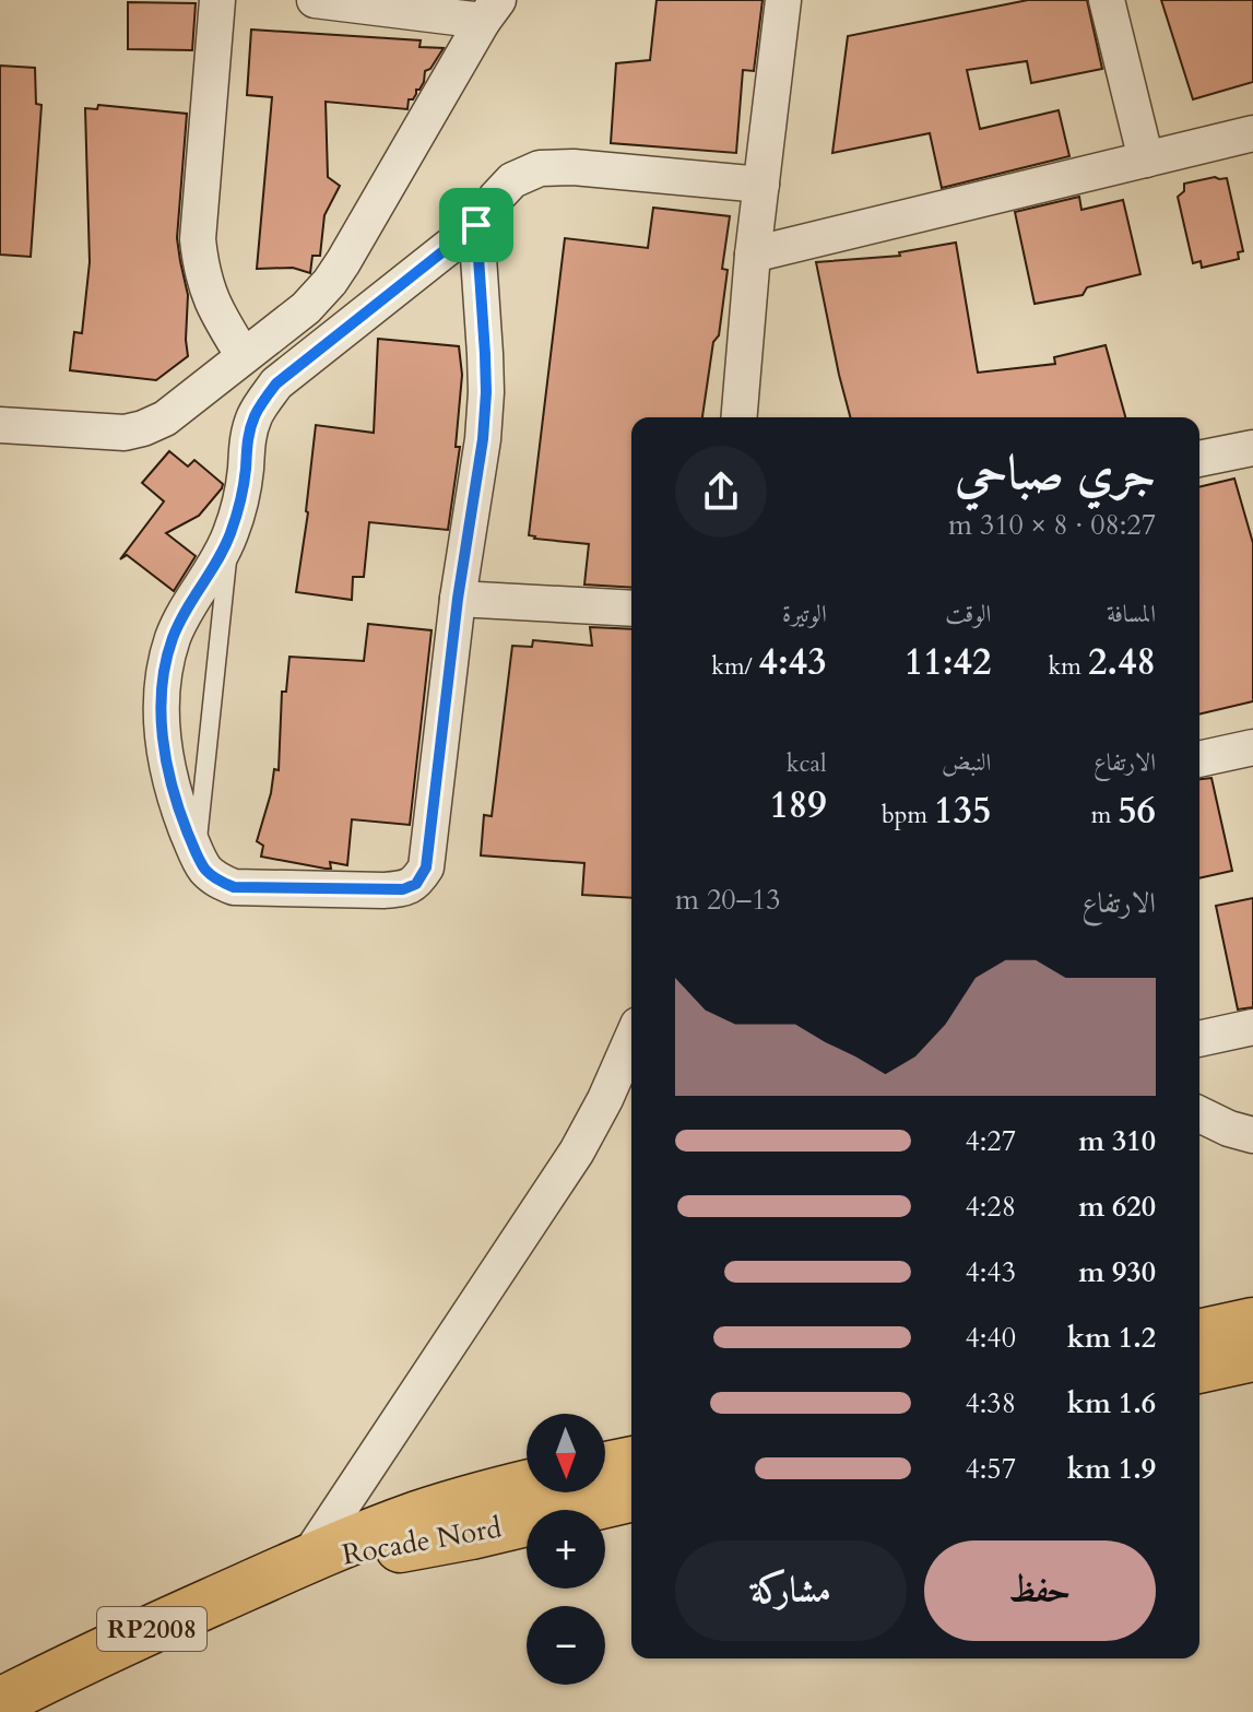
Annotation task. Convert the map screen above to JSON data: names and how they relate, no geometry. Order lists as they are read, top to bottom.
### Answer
{
  "streets": {
    "highway": ["Rocade Nord", "RP2008"]
  },
  "north": "bottom",
  "page": {
    "heading": ["جري صباحي", "08:27 · 8 × 310 m"],
    "stats": [
      ["المسافة", "2.48 km"],
      ["الوقت", "11:42"],
      ["الوتيرة", "4:43 /km"],
      ["الارتفاع", "56 m"],
      ["النبض", "135 bpm"],
      ["kcal", "189"]
    ],
    "chart": ["الارتفاع", "13–20 m"],
    "list": [
      {
        "name": "310 m",
        "note": "4:27"
      },
      {
        "name": "620 m",
        "note": "4:28"
      },
      {
        "name": "930 m",
        "note": "4:43"
      },
      {
        "name": "1.2 km",
        "note": "4:40"
      },
      {
        "name": "1.6 km",
        "note": "4:38"
      },
      {
        "name": "1.9 km",
        "note": "4:57"
      }
    ],
    "map_buttons": ["+", "−"],
    "buttons": ["حفظ", "مشاركة"]
  }
}
